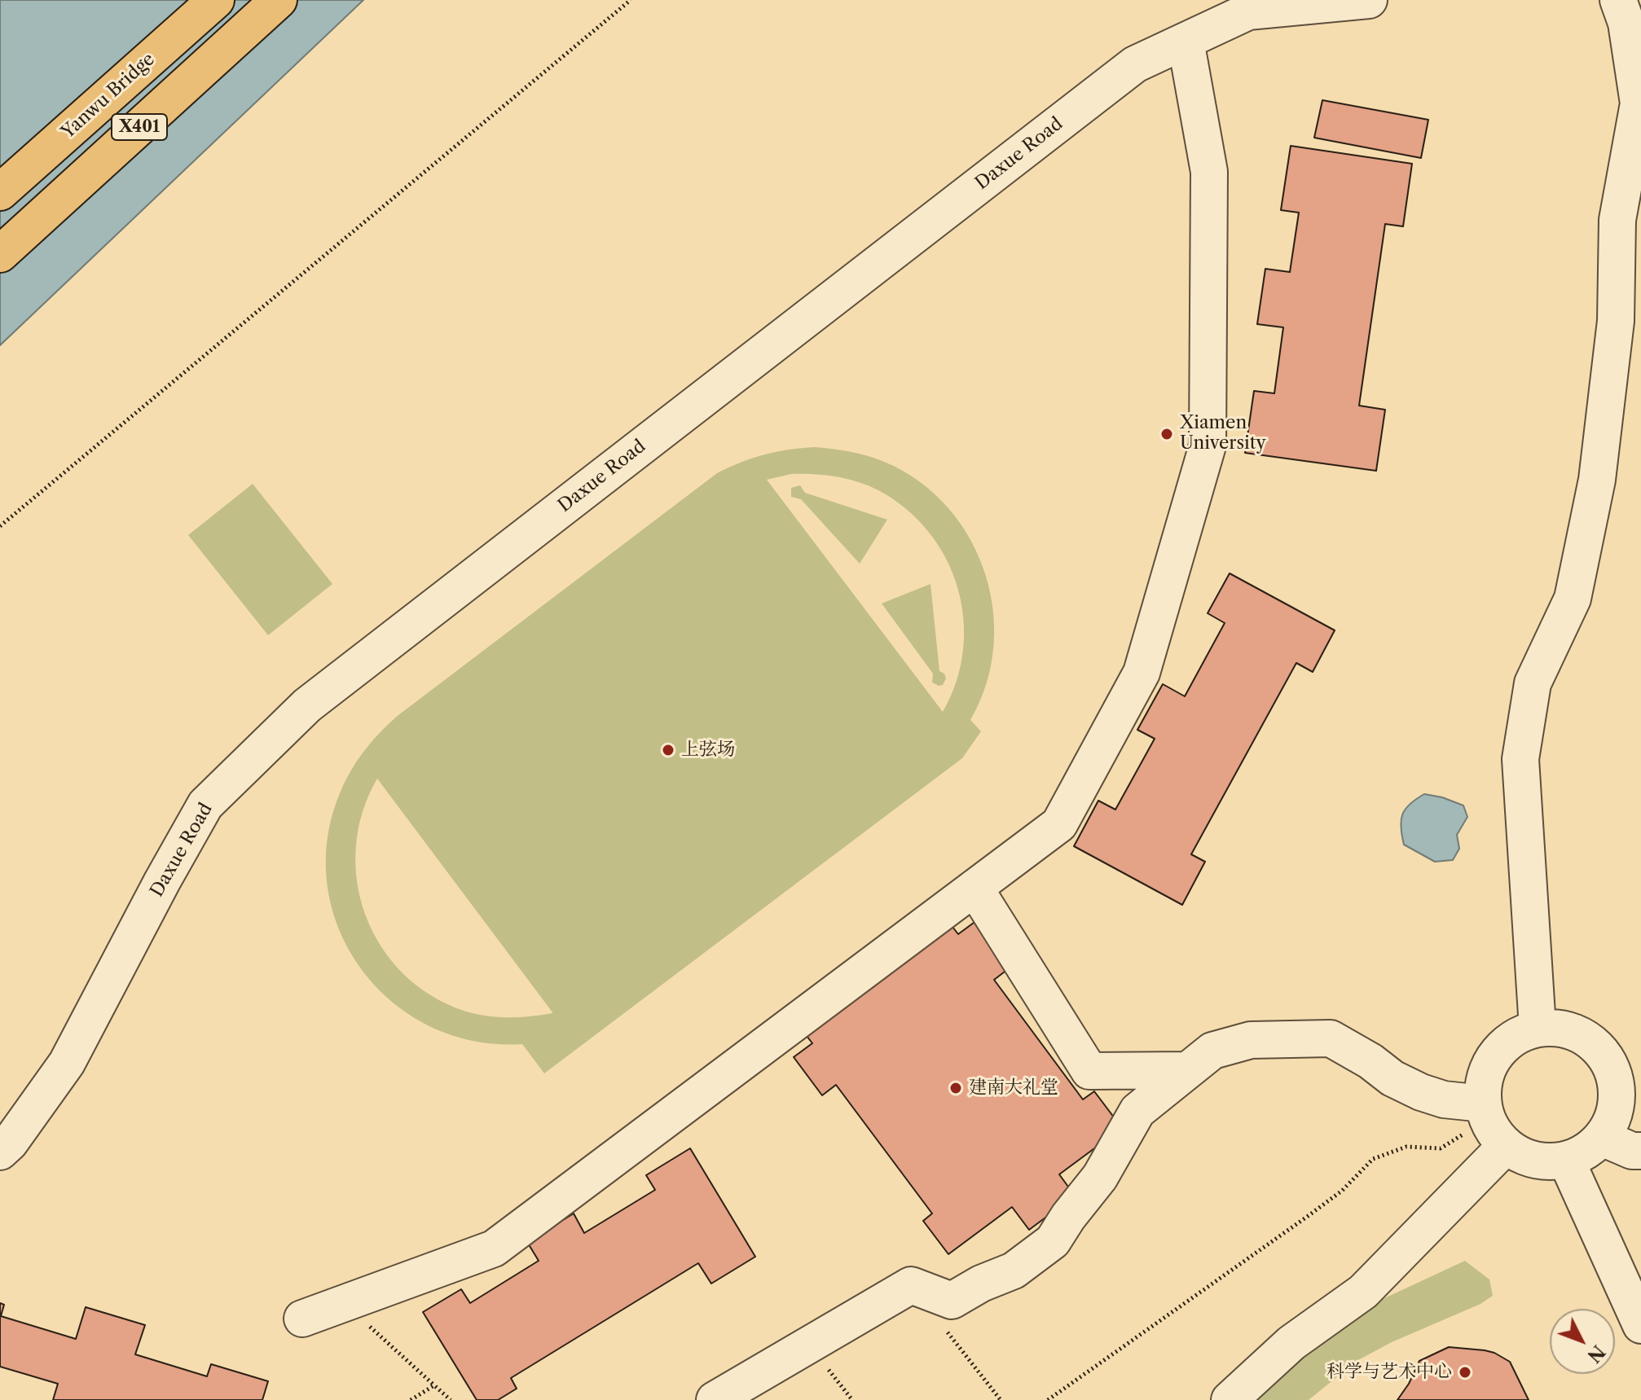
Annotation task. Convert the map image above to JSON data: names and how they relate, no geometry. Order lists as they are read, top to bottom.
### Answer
{
  "streets": {
    "highway": ["Yanwu Bridge", "X401"],
    "street": ["Daxue Road"]
  },
  "places": [
    "Xiamen University",
    "上弦场",
    "建南大礼堂",
    "科学与艺术中心"
  ],
  "north": "bottom right"
}
